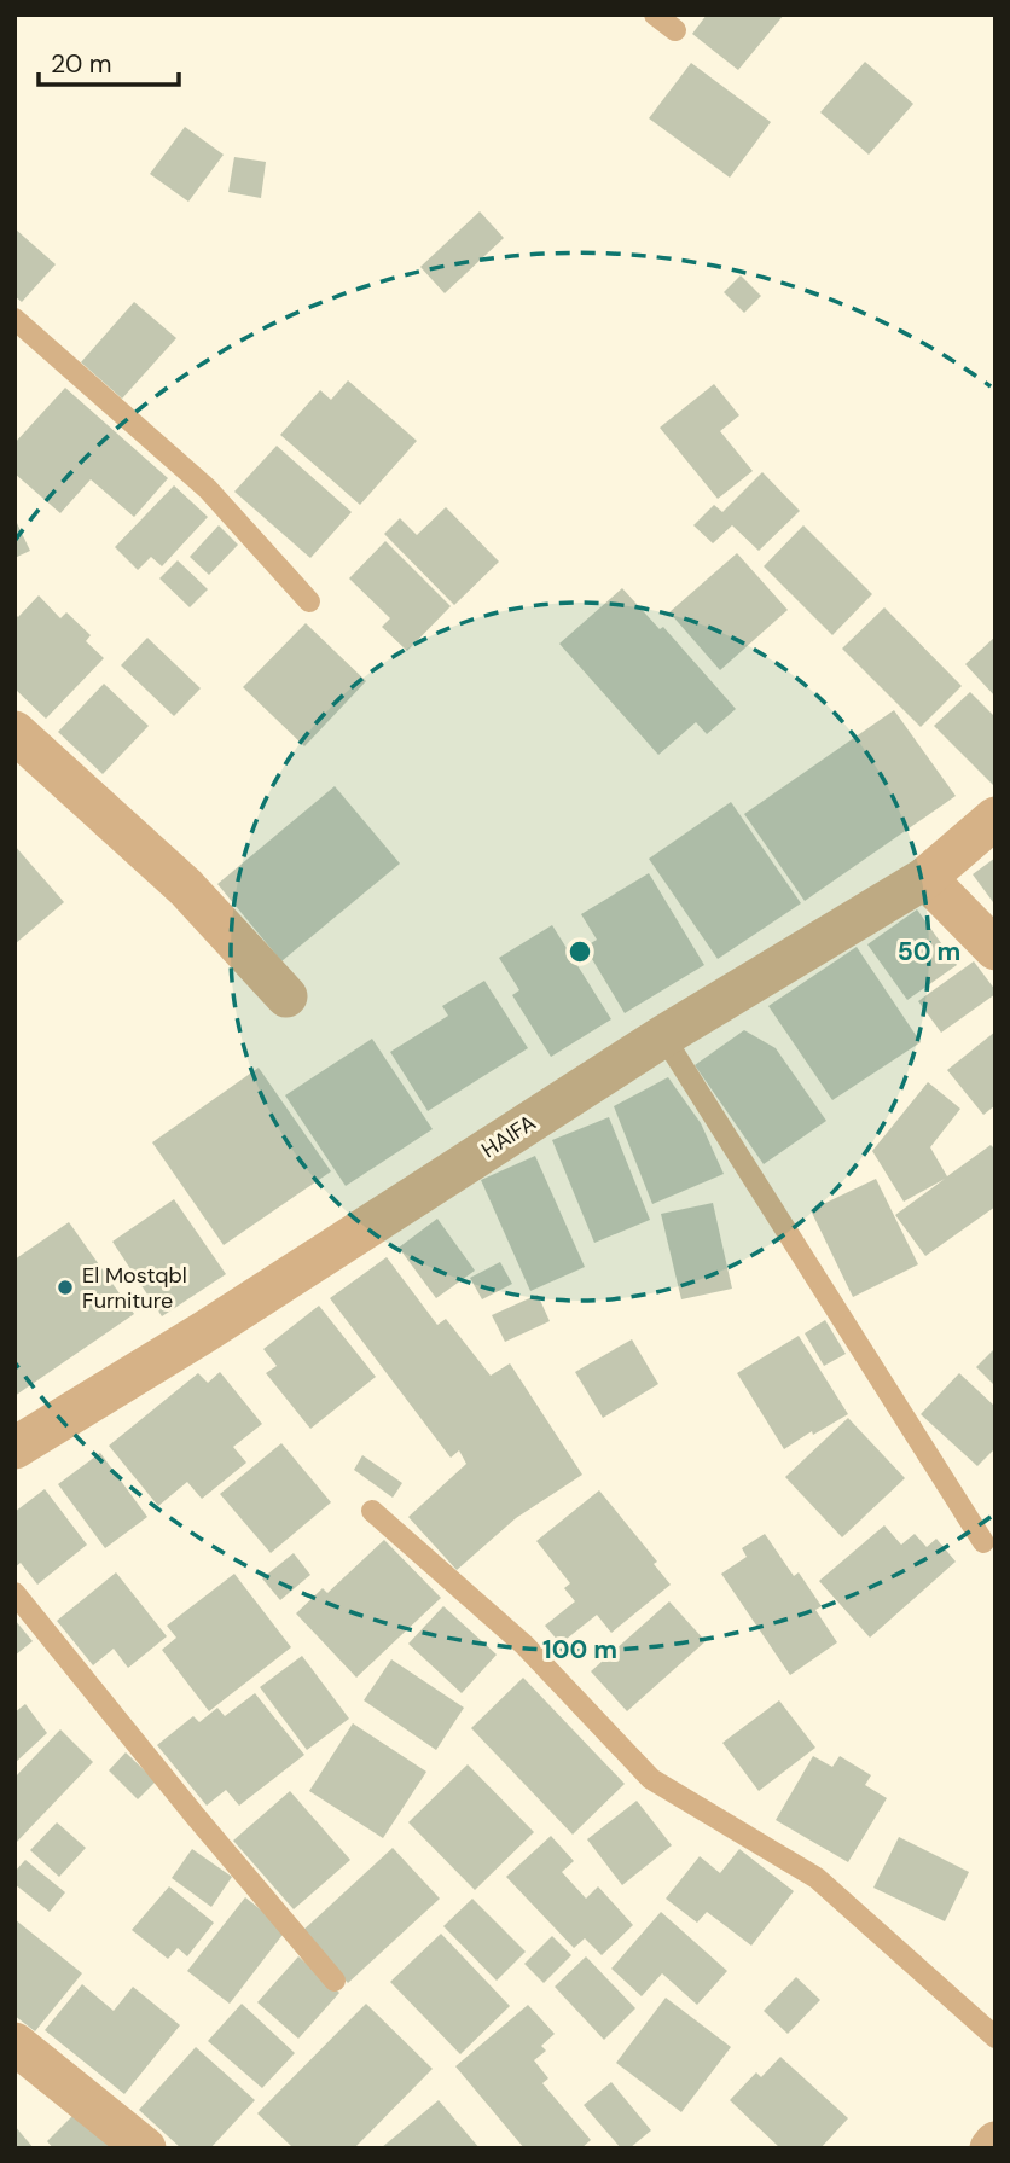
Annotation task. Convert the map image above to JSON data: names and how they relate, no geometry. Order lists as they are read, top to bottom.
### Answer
{
  "streets": {
    "street": ["HAIFA"]
  },
  "places": ["El Mostqbl Furniture"],
  "scale_bar": "20 m",
  "rings": ["50 m", "100 m"]
}
